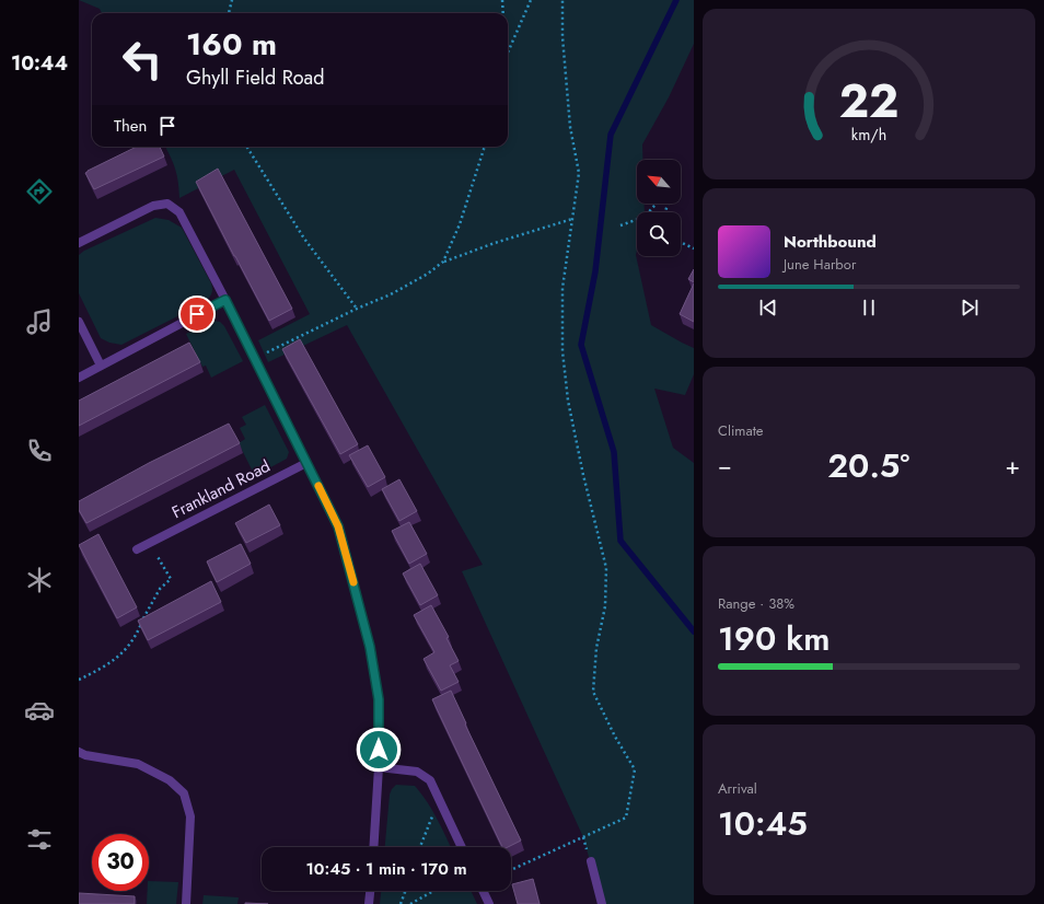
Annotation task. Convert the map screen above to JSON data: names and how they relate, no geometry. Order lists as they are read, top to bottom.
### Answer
{
  "streets": {
    "street": ["Frankland Road"]
  },
  "north": "top left",
  "page": {
    "tabs": "10:44",
    "turn": ["160 m", "Ghyll Field Road"],
    "then": "Then",
    "song": ["Northbound", "June Harbor"],
    "tile": [
      "Climate",
      ["Range · 38%", "190 km"],
      ["Arrival", "10:45"]
    ],
    "heat": ["−", "20.5°", "+"],
    "limit": "30",
    "trip": "10:45 · 1 min · 170 m",
    "gauge": ["22", "km/h"]
  }
}
